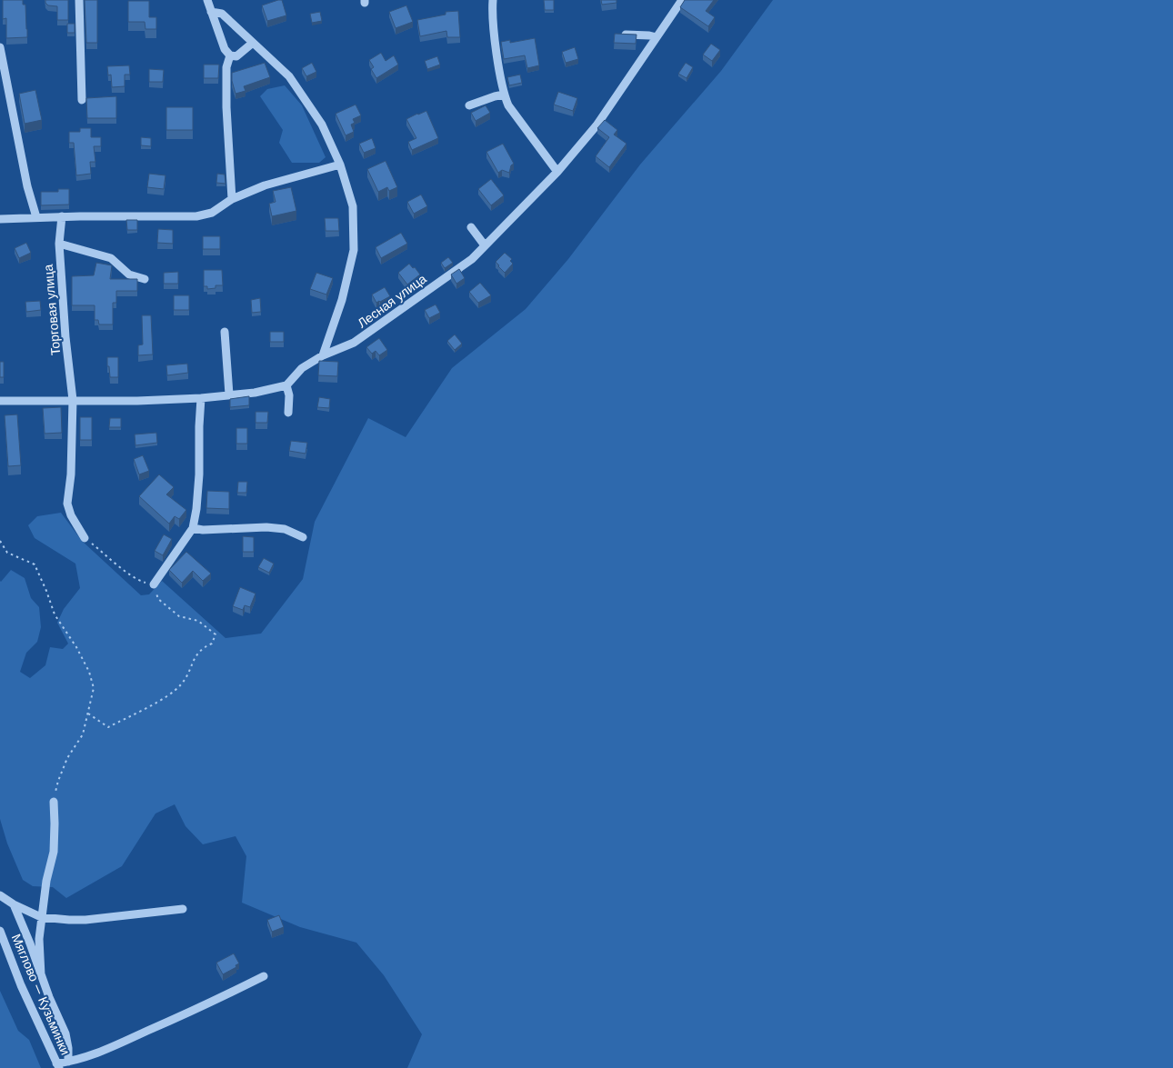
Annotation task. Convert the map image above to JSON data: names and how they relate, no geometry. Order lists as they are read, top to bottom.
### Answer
{
  "streets": {
    "street": ["Лесная улица", "Торговая улица", "Мяглово — Кузьминки"]
  }
}
